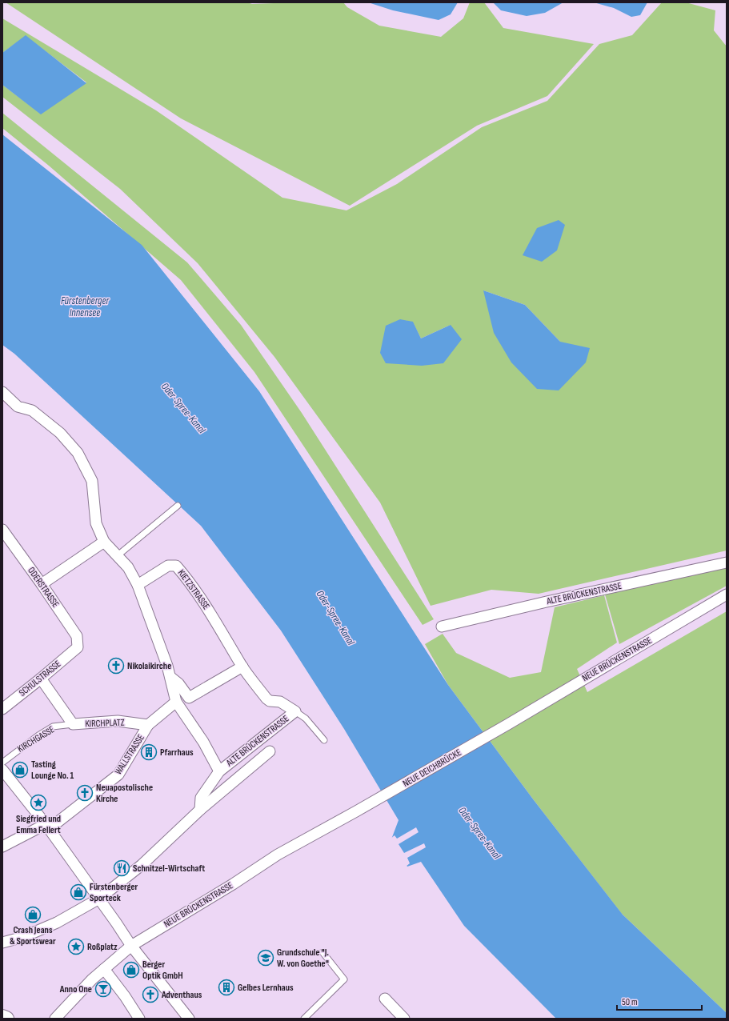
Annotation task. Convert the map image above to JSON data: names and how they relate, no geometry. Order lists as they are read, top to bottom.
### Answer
{
  "streets": {
    "street": [
      "ODERSTRASSE",
      "KIETZSTRASSE",
      "ALTE BRÜCKENSTRASSE",
      "NEUE BRÜCKENSTRASSE",
      "SCHULSTRASSE",
      "KIRCHPLATZ",
      "WALLSTRASSE",
      "NEUE DEICHBRÜCKE"
    ],
    "lane": ["KIRCHGASSE"]
  },
  "crossings": [
    ["ODERSTRASSE", "SCHULSTRASSE"],
    ["KIETZSTRASSE", "ALTE BRÜCKENSTRASSE"],
    ["NEUE BRÜCKENSTRASSE", "NEUE DEICHBRÜCKE"],
    ["SCHULSTRASSE", "KIRCHPLATZ"],
    ["KIRCHPLATZ", "KIRCHGASSE"],
    ["KIRCHPLATZ", "WALLSTRASSE"]
  ],
  "water": ["Fürstenberger Innensee", "Oder-Spree-Kanal"],
  "places": {
    "church": ["Nikolaikirche", "Neuapostolische Kirche", "Adventhaus"],
    "building": ["Pfarrhaus", "Gelbes Lernhaus"],
    "shop": [
      "Tasting Lounge No. 1",
      "Fürstenberger Sporteck",
      "Crash Jeans & Sportswear",
      "Berger Optik GmbH"
    ],
    "place": ["Siegfried und Emma Fellert", "Roßplatz"],
    "restaurant": ["Schnitzel-Wirtschaft"],
    "school or university": ["Grundschule \"J. W. von Goethe\""],
    "bar": ["Anno One"]
  },
  "scale_bar": "50 m"
}
